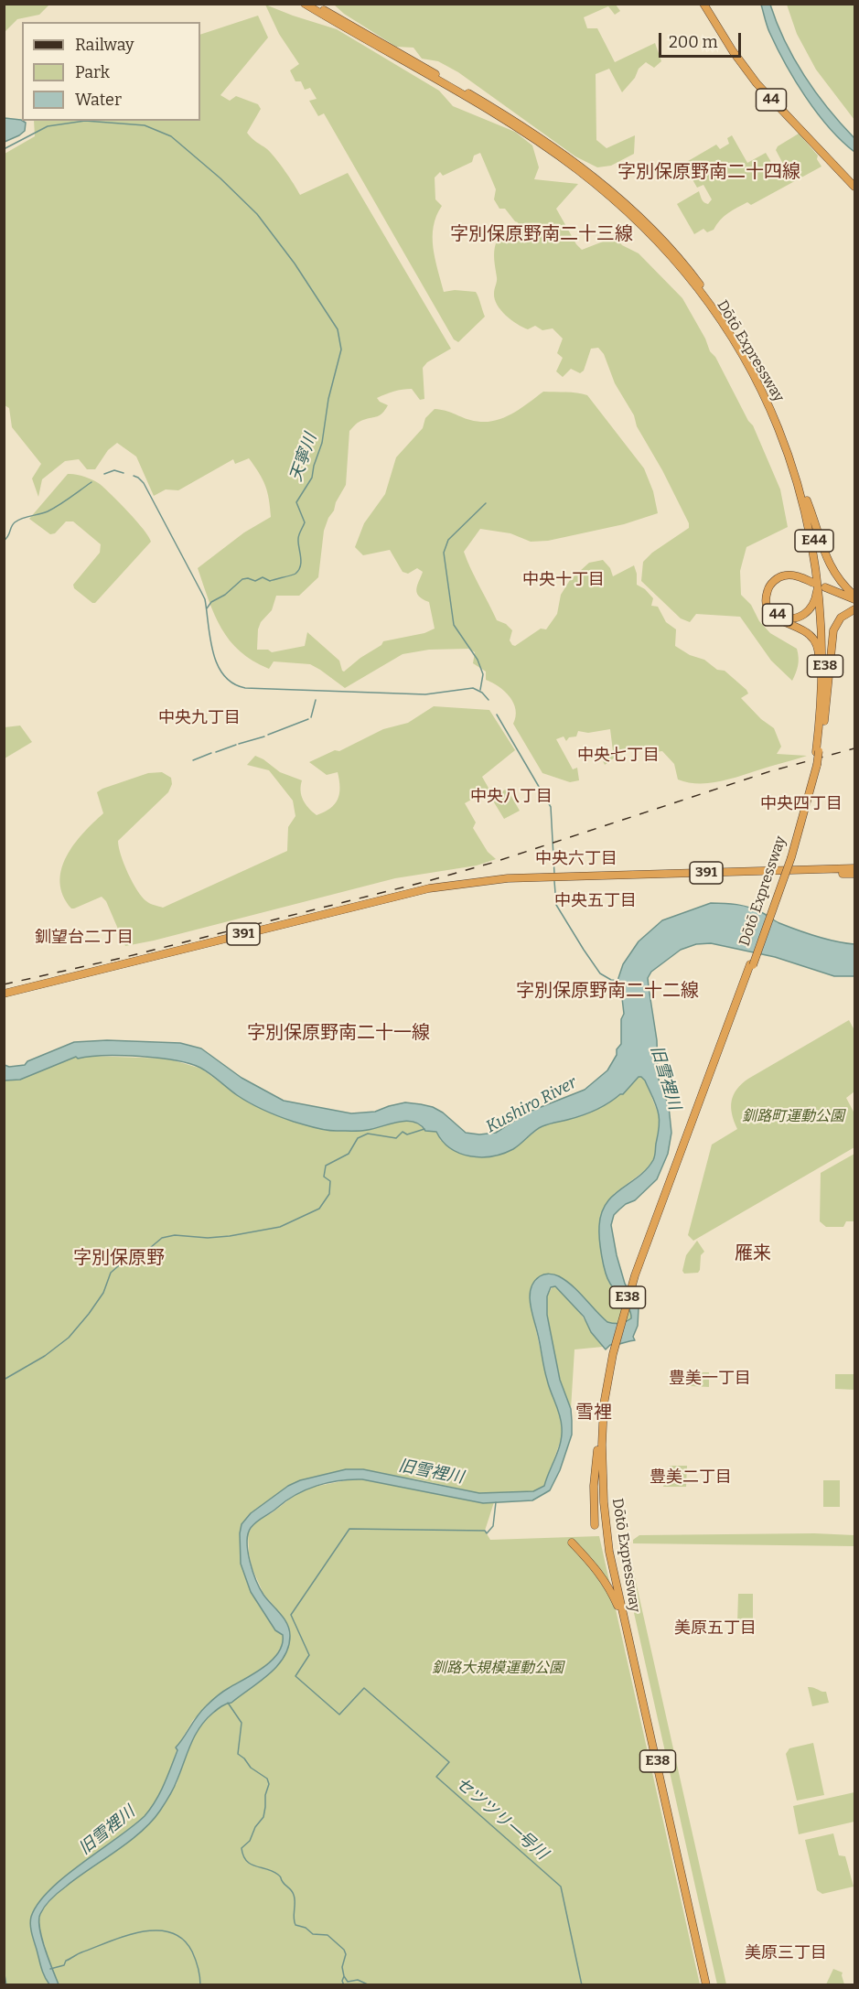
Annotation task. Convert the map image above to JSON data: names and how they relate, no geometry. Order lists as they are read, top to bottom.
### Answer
{
  "streets": {
    "highway": [
      "44",
      "Dōtō Expressway",
      "E44",
      "E38",
      "391"
    ]
  },
  "crossings": [
    ["44", "Dōtō Expressway"]
  ],
  "districts": [
    "字別保原野南二十四線",
    "字別保原野南二十三線",
    "中央十丁目",
    "中央九丁目",
    "中央七丁目",
    "中央八丁目",
    "中央四丁目",
    "中央六丁目",
    "中央五丁目",
    "釧望台二丁目",
    "字別保原野南二十二線",
    "字別保原野南二十一線",
    "雁来",
    "字別保原野",
    "豊美一丁目",
    "雪裡",
    "豊美二丁目",
    "美原五丁目",
    "美原三丁目"
  ],
  "water": [
    "天寧川",
    "旧雪裡川",
    "Kushiro River",
    "セツツリ一号川"
  ],
  "parks": ["釧路町運動公園", "釧路大規模運動公園"],
  "legend": ["Railway", "Park", "Water"],
  "scale_bar": "200 m"
}
